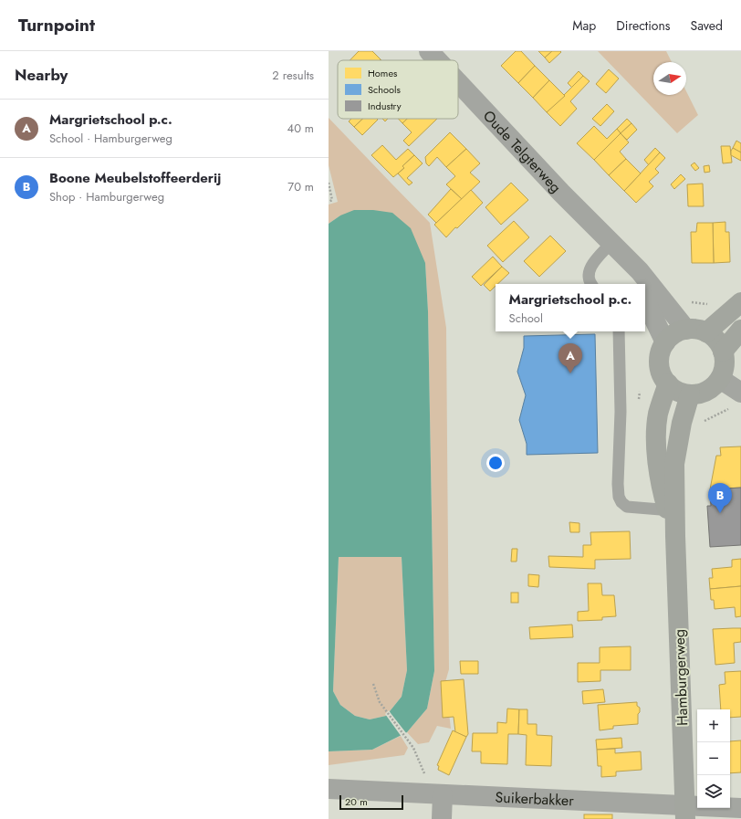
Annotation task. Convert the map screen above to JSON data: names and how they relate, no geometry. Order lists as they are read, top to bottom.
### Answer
{
  "streets": {
    "street": ["Oude Telgterweg", "Hamburgerweg", "Suikerbakker"]
  },
  "crossings": [
    ["Oude Telgterweg", "Hamburgerweg"],
    ["Hamburgerweg", "Suikerbakker"]
  ],
  "legend": ["Homes", "Schools", "Industry"],
  "scale_bar": "20 m",
  "north": "right",
  "page": {
    "header": "Turnpoint",
    "nav": ["Map", "Directions", "Saved"],
    "heading": ["Nearby", "2 results"],
    "list": [
      {
        "mark": "A",
        "name": "Margrietschool p.c.",
        "note": "School · Hamburgerweg",
        "value": "40 m"
      },
      {
        "mark": "B",
        "name": "Boone Meubelstoffeerderij",
        "note": "Shop · Hamburgerweg",
        "value": "70 m"
      }
    ],
    "popup": ["Margrietschool p.c.", "School"],
    "pins": ["A", "B"],
    "map_buttons": ["+", "−"],
    "scale": "20 m"
  }
}
